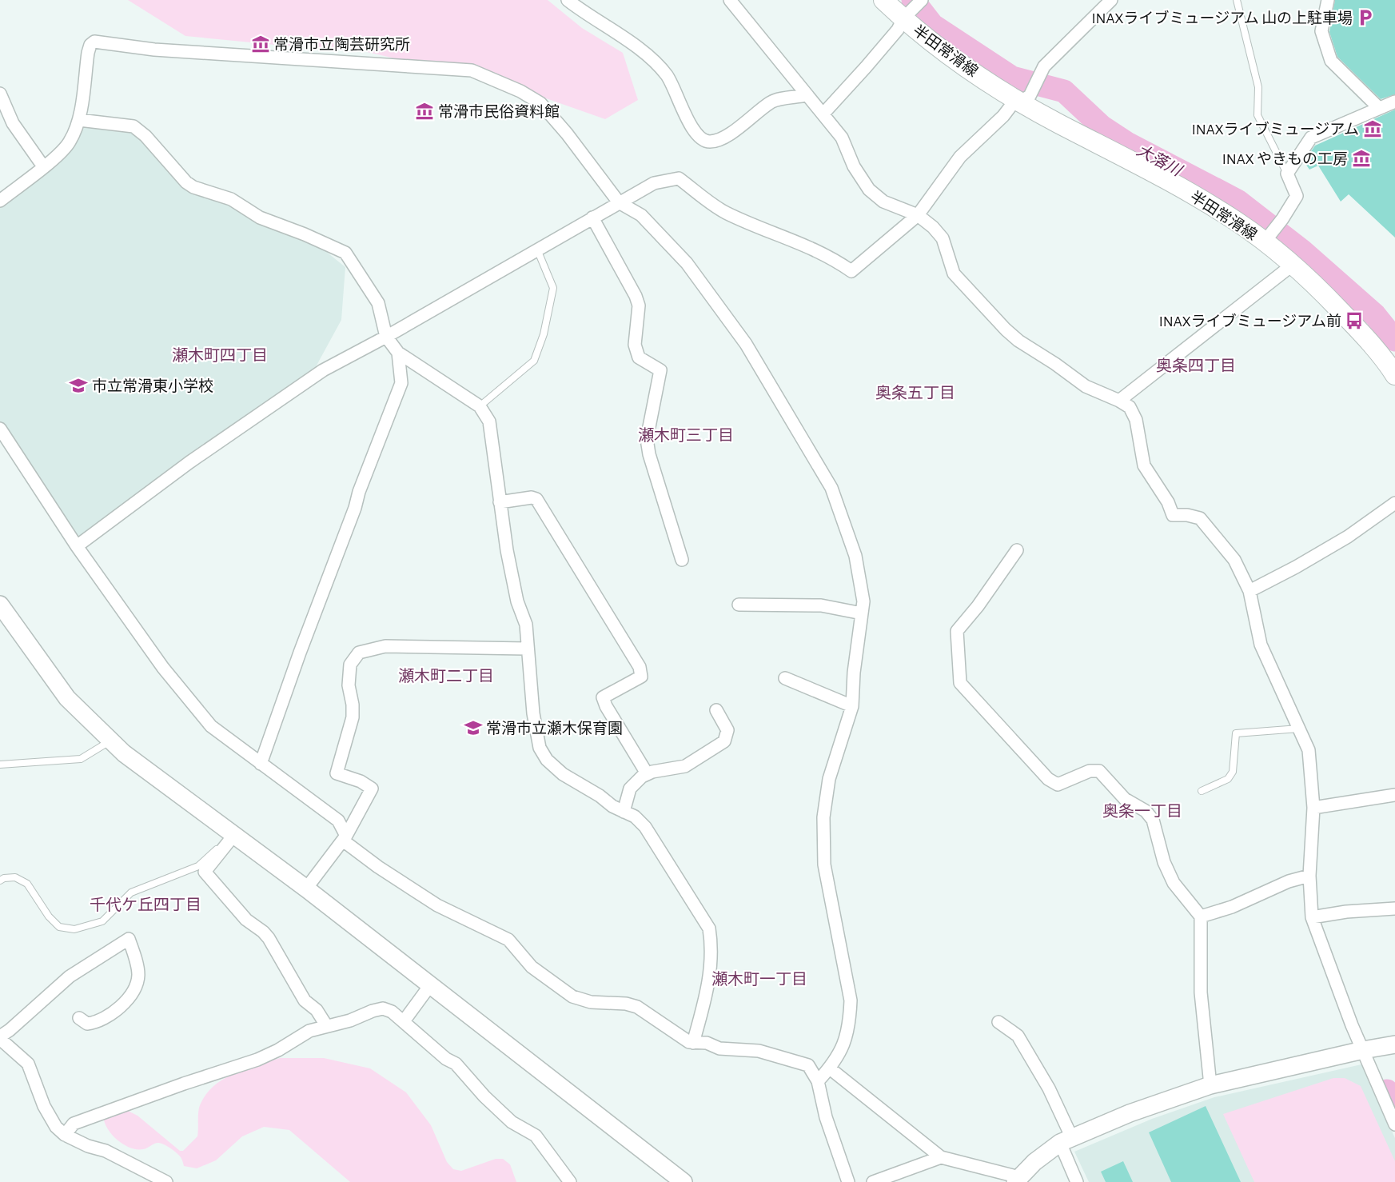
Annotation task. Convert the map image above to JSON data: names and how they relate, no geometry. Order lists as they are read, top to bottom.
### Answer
{
  "streets": {
    "main road": ["半田常滑線"]
  },
  "districts": [
    "瀬木町四丁目",
    "奥条四丁目",
    "奥条五丁目",
    "瀬木町三丁目",
    "瀬木町二丁目",
    "奥条一丁目",
    "千代ケ丘四丁目",
    "瀬木町一丁目"
  ],
  "water": ["大落川"],
  "places": {
    "parking": ["INAXライブミュージアム 山の上駐車場"],
    "museum": [
      "常滑市立陶芸研究所",
      "常滑市民俗資料館",
      "INAXライブミュージアム",
      "INAX やきもの工房"
    ],
    "bus stop": ["INAXライブミュージアム前"],
    "school or university": ["市立常滑東小学校", "常滑市立瀬木保育園"]
  }
}
